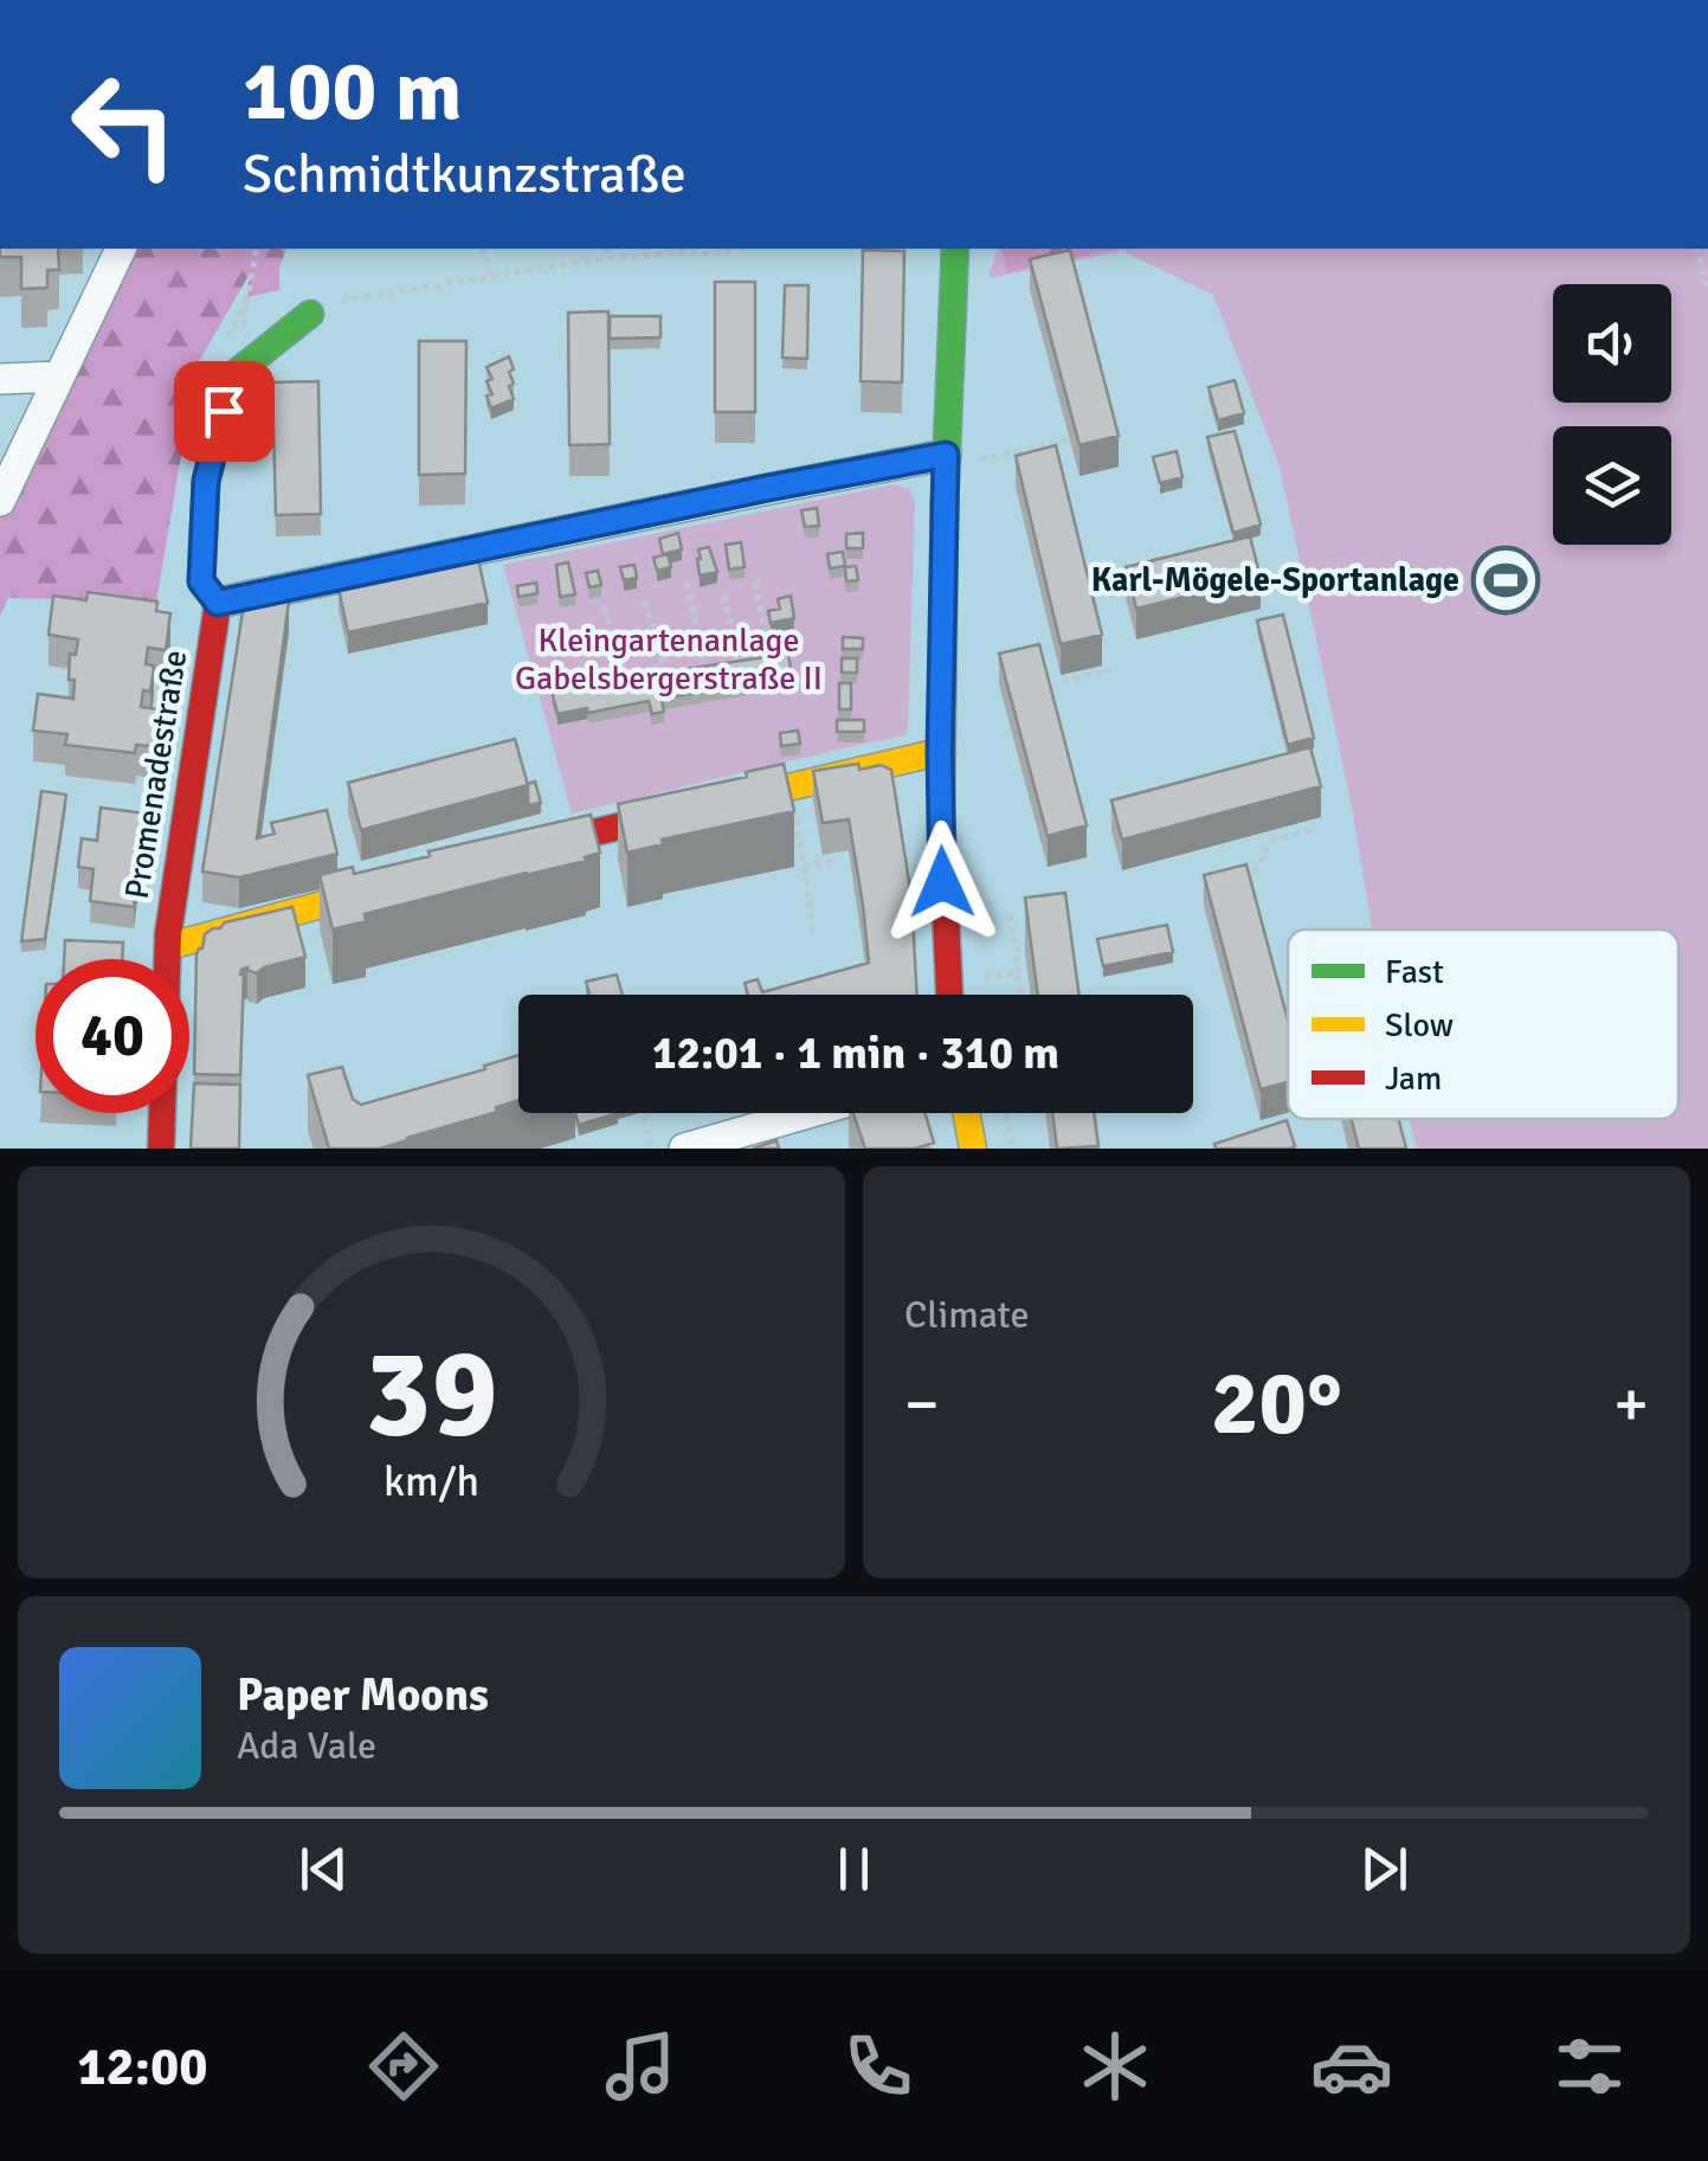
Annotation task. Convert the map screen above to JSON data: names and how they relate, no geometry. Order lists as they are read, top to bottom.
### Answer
{
  "streets": {
    "street": ["Promenadestraße"]
  },
  "parks": ["Kleingartenanlage Gabelsbergerstraße II"],
  "places": {
    "sports": ["Karl-Mögele-Sportanlage"]
  },
  "legend": ["Fast", "Slow", "Jam"],
  "page": {
    "turn": ["100 m", "Schmidtkunzstraße"],
    "limit": "40",
    "trip": "12:01 · 1 min · 310 m",
    "tile": "Climate",
    "heat": ["−", "20°", "+"],
    "song": ["Paper Moons", "Ada Vale"],
    "tabs": "12:00",
    "gauge": ["39", "km/h"]
  }
}
